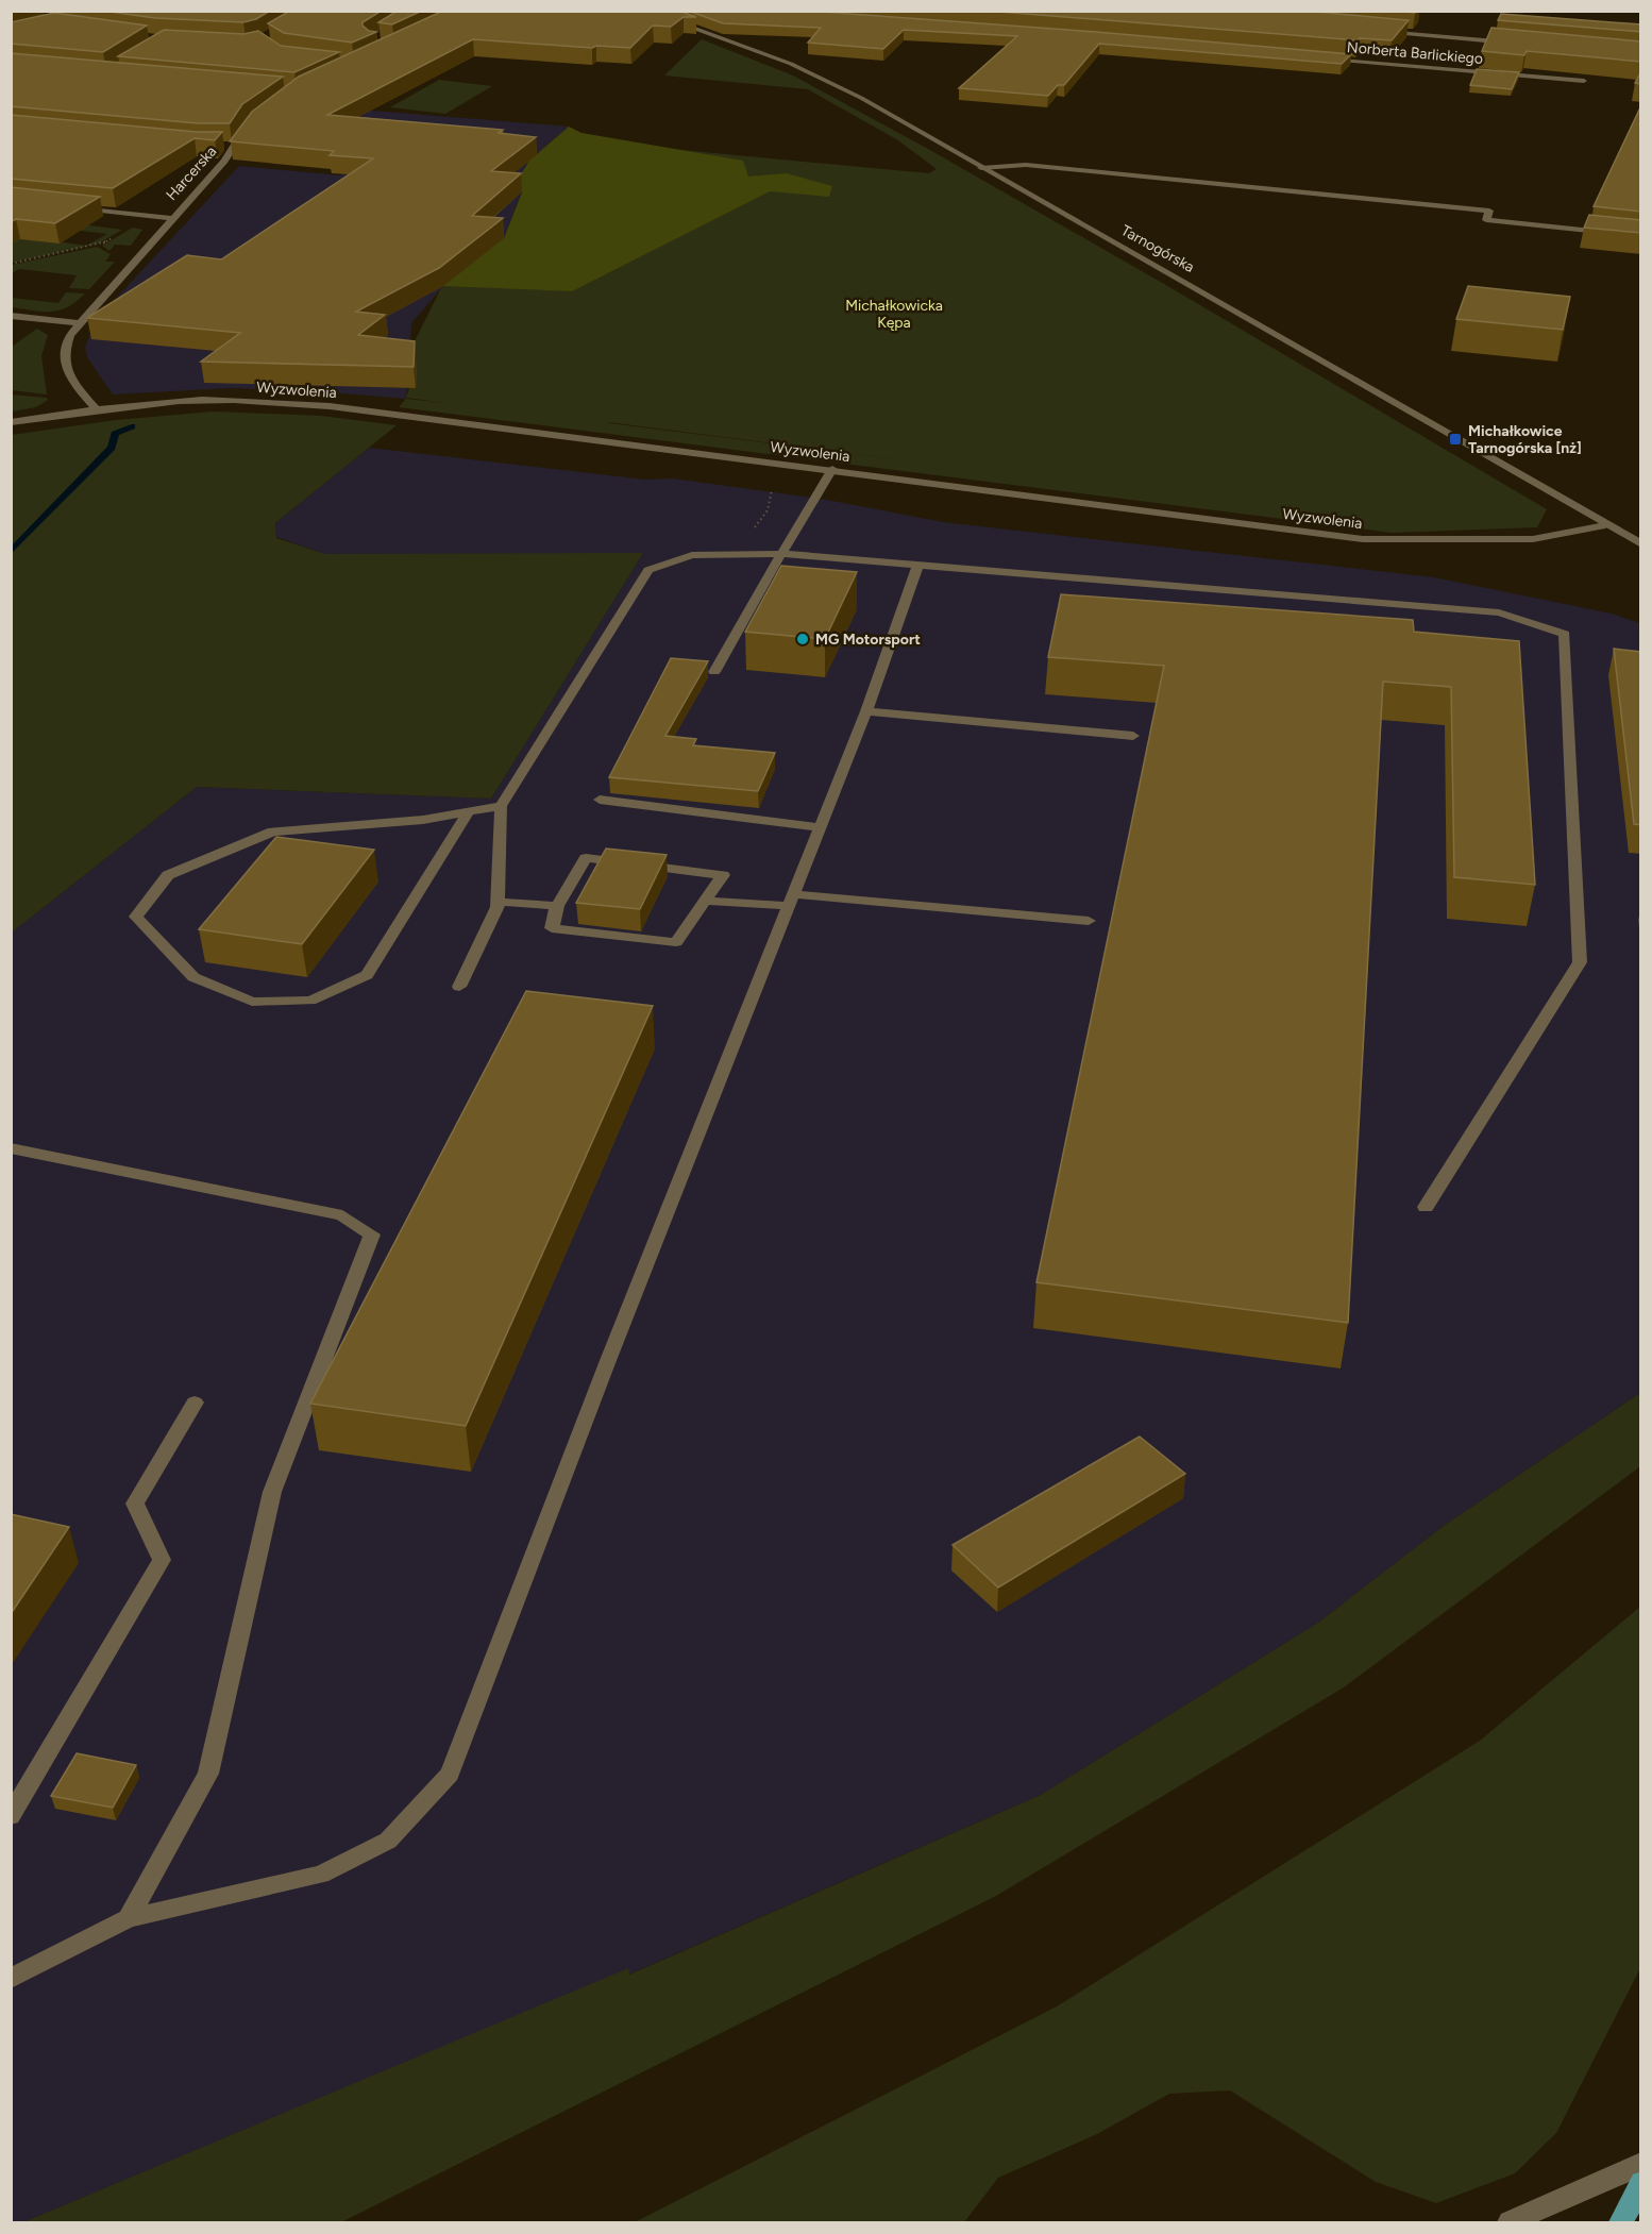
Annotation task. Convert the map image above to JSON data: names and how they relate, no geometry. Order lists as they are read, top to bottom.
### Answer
{
  "streets": {
    "street": [
      "Norberta Barlickiego",
      "Harcerska",
      "Tarnogórska",
      "Wyzwolenia"
    ]
  },
  "crossings": [
    ["Harcerska", "Wyzwolenia"],
    ["Tarnogórska", "Wyzwolenia"]
  ],
  "parks": ["Michałkowicka Kępa"],
  "places": {
    "transit": ["Michałkowice Tarnogórska [nż]"],
    "other": ["MG Motorsport"]
  }
}
